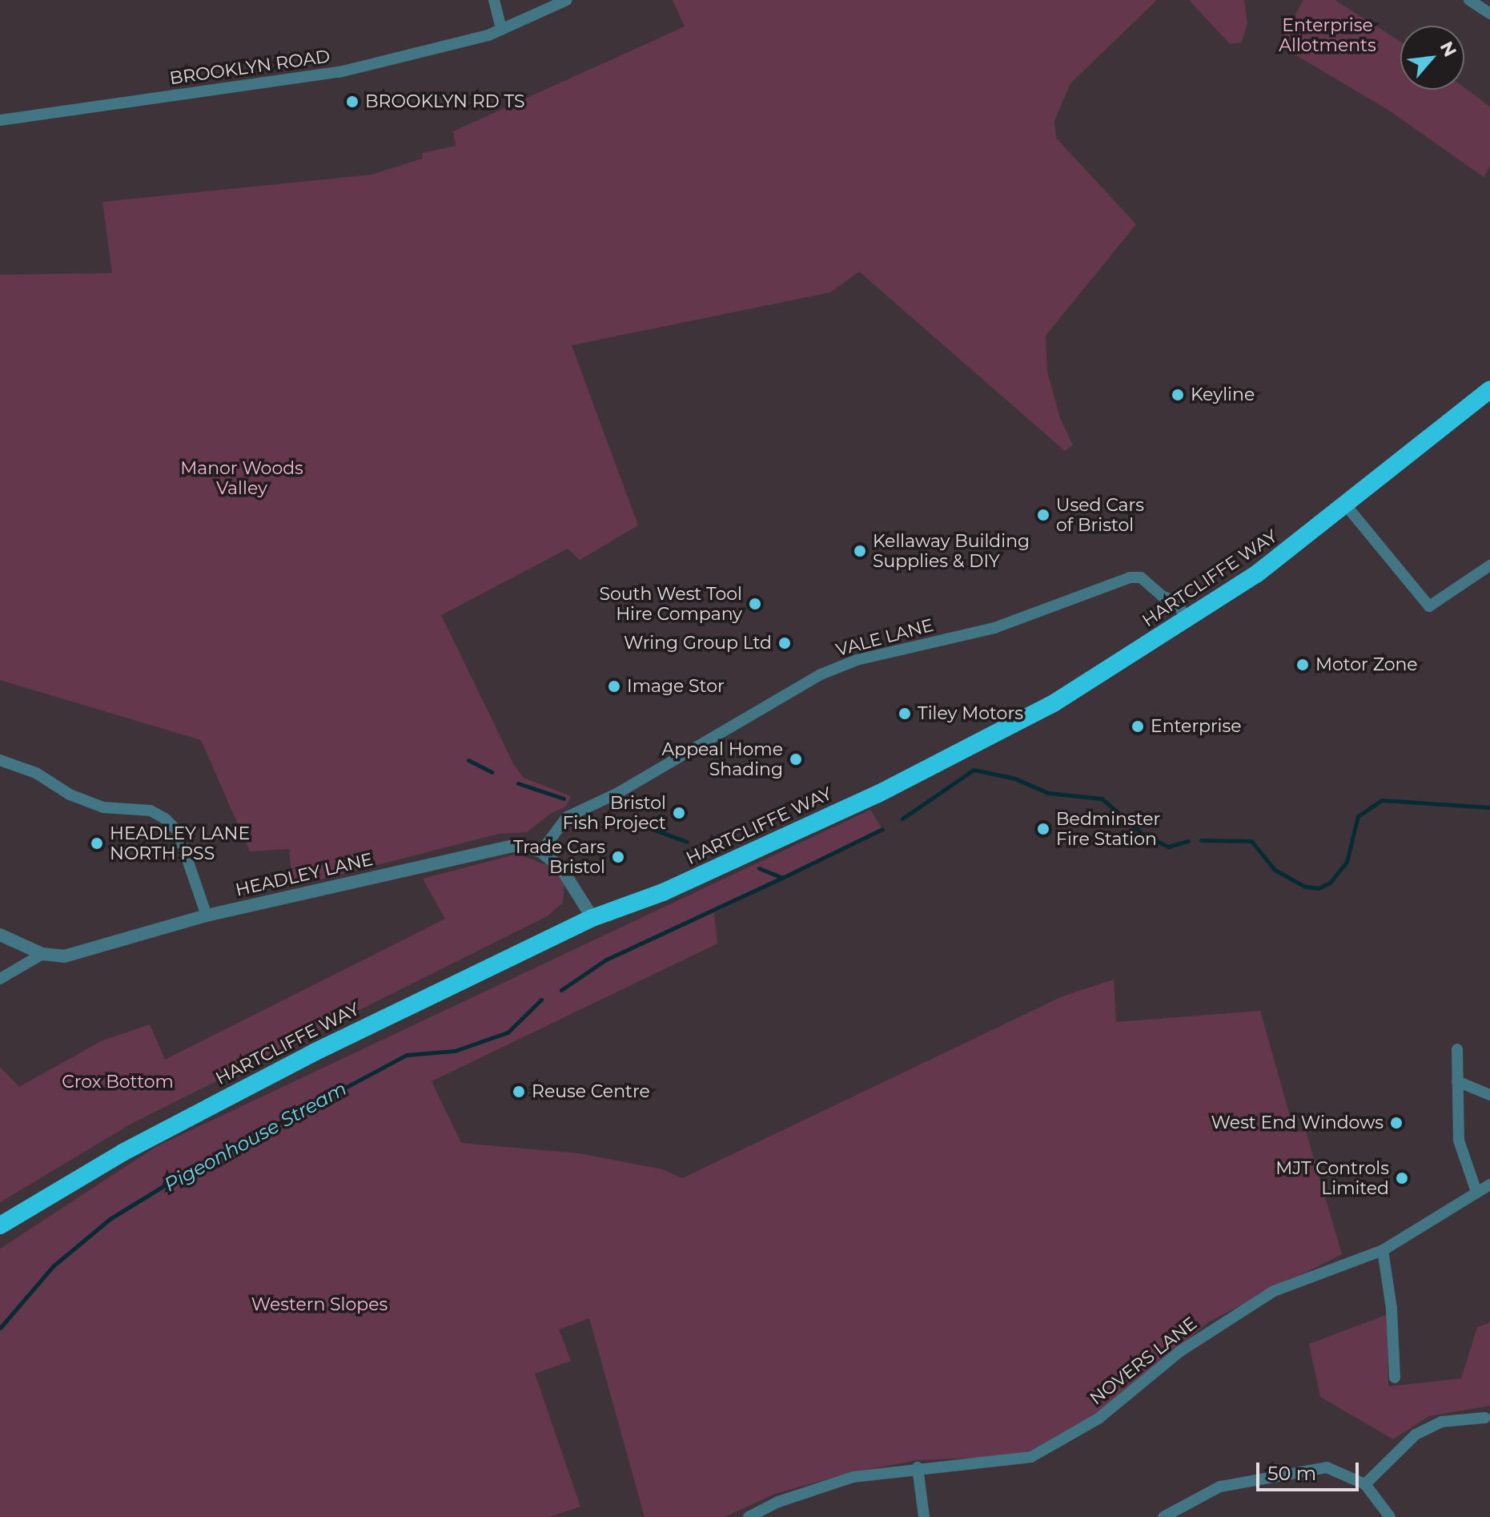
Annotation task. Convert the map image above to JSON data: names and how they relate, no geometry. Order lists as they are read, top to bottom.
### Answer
{
  "streets": {
    "highway": ["HARTCLIFFE WAY"],
    "street": [
      "BROOKLYN ROAD",
      "VALE LANE",
      "HEADLEY LANE",
      "NOVERS LANE"
    ]
  },
  "crossings": [
    ["HARTCLIFFE WAY", "VALE LANE"],
    ["VALE LANE", "HEADLEY LANE"]
  ],
  "water": ["Pigeonhouse Stream"],
  "parks": [
    "Enterprise Allotments",
    "Manor Woods Valley",
    "Crox Bottom",
    "Western Slopes"
  ],
  "places": [
    "BROOKLYN RD TS",
    "Keyline",
    "Used Cars of Bristol",
    "Kellaway Building Supplies & DIY",
    "South West Tool Hire Company",
    "Wring Group Ltd",
    "Motor Zone",
    "Image Stor",
    "Tiley Motors",
    "Enterprise",
    "Appeal Home Shading",
    "Bristol Fish Project",
    "Bedminster Fire Station",
    "HEADLEY LANE NORTH PSS",
    "Trade Cars Bristol",
    "Reuse Centre",
    "West End Windows",
    "MJT Controls Limited"
  ],
  "scale_bar": "50 m",
  "north": "top right"
}
